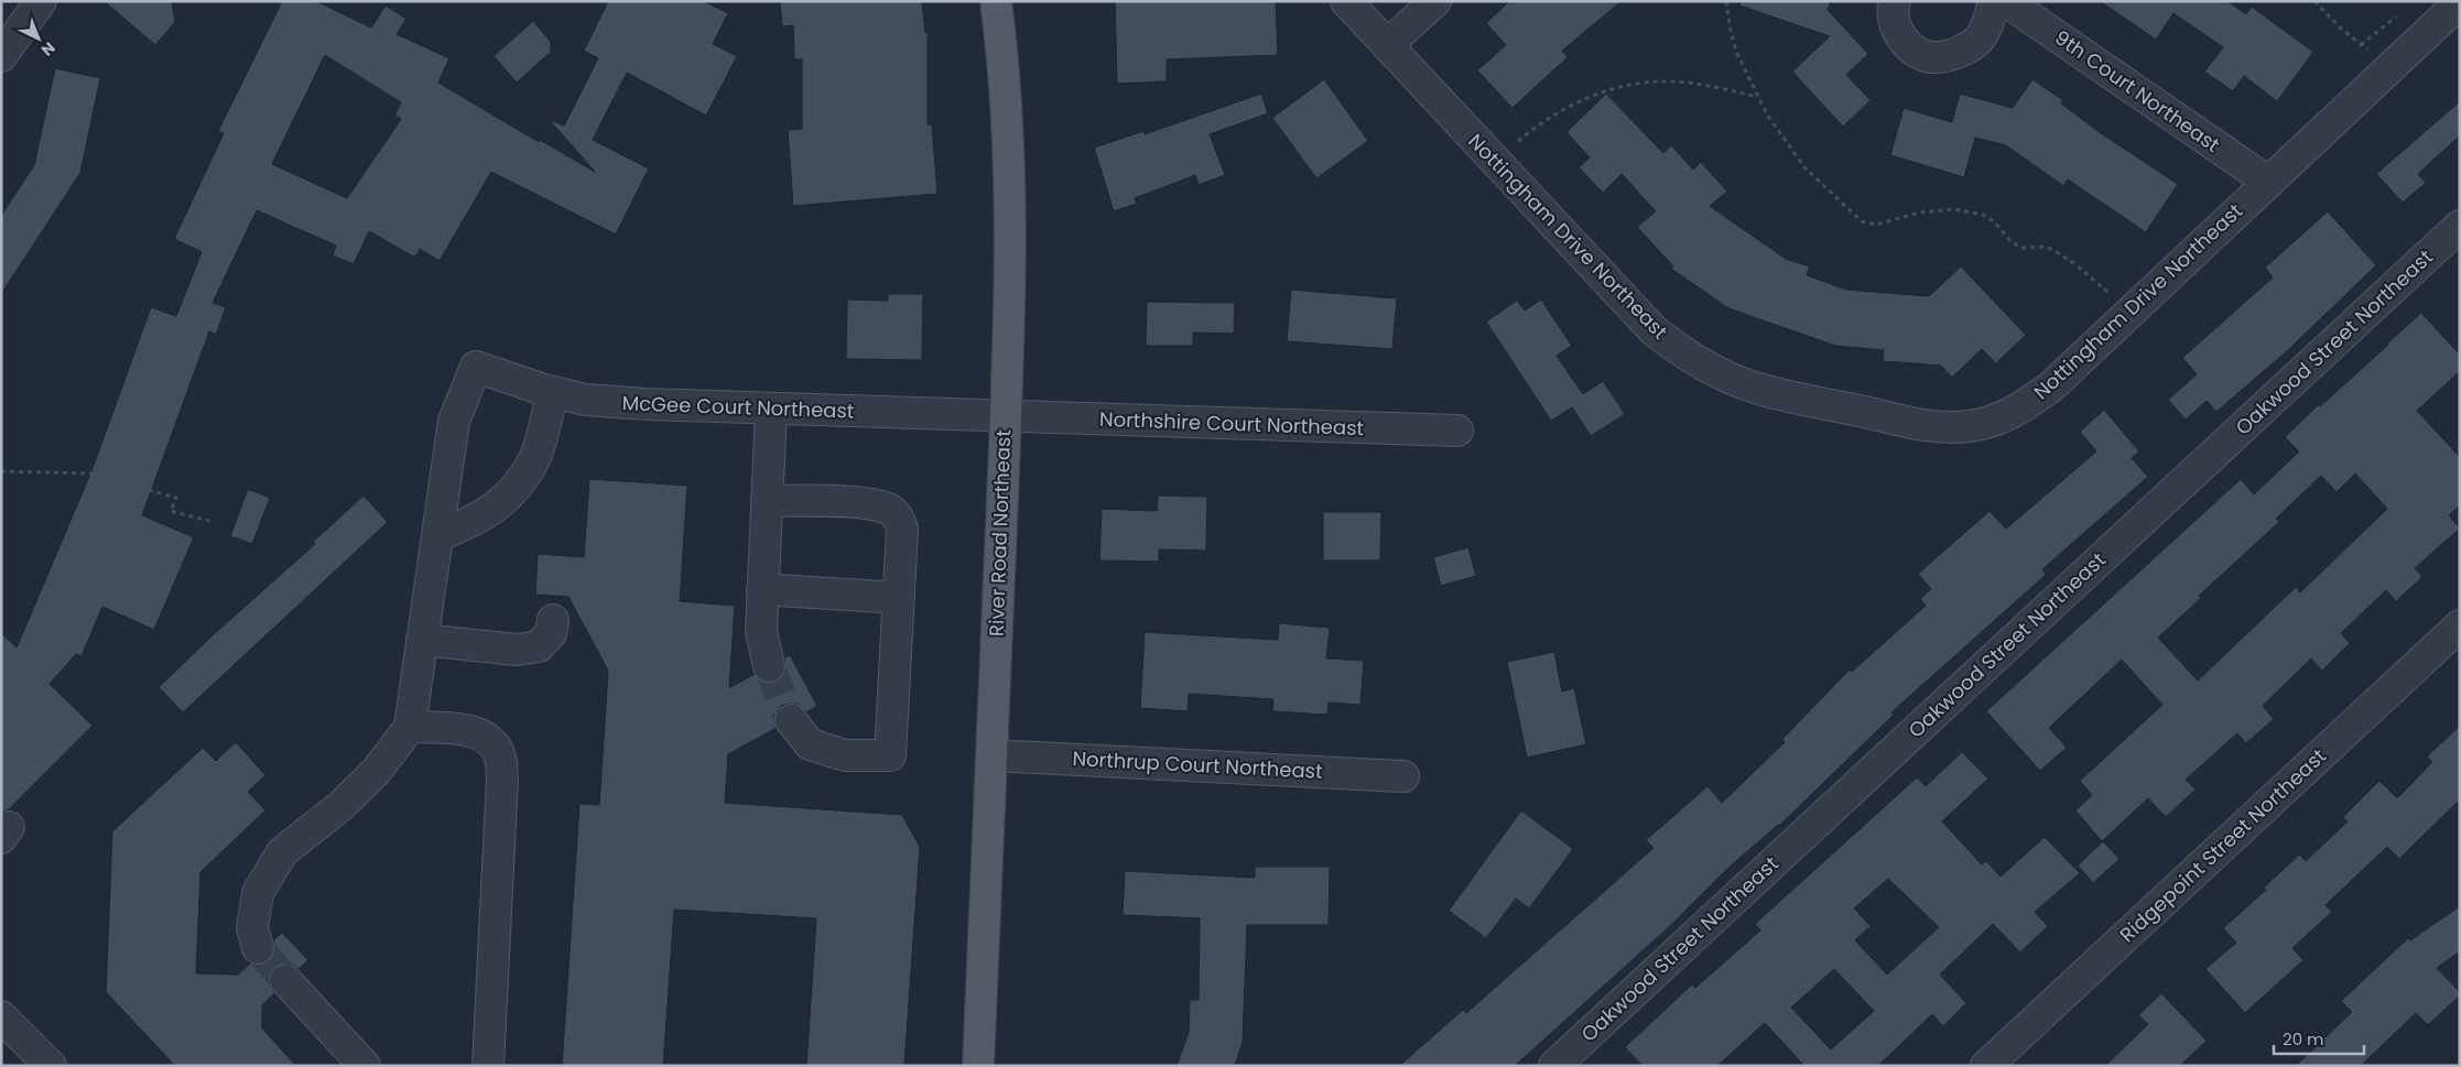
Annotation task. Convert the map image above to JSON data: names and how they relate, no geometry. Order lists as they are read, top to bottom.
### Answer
{
  "streets": {
    "main road": ["River Road Northeast"],
    "street": [
      "9th Court Northeast",
      "Nottingham Drive Northeast",
      "Oakwood Street Northeast",
      "McGee Court Northeast",
      "Northshire Court Northeast",
      "Northrup Court Northeast",
      "Ridgepoint Street Northeast"
    ]
  },
  "crossings": [
    ["9th Court Northeast", "Nottingham Drive Northeast"],
    ["McGee Court Northeast", "Northshire Court Northeast"],
    ["McGee Court Northeast", "River Road Northeast"],
    ["Northshire Court Northeast", "River Road Northeast"],
    ["River Road Northeast", "Northrup Court Northeast"]
  ],
  "scale_bar": "20 m",
  "north": "bottom right"
}
